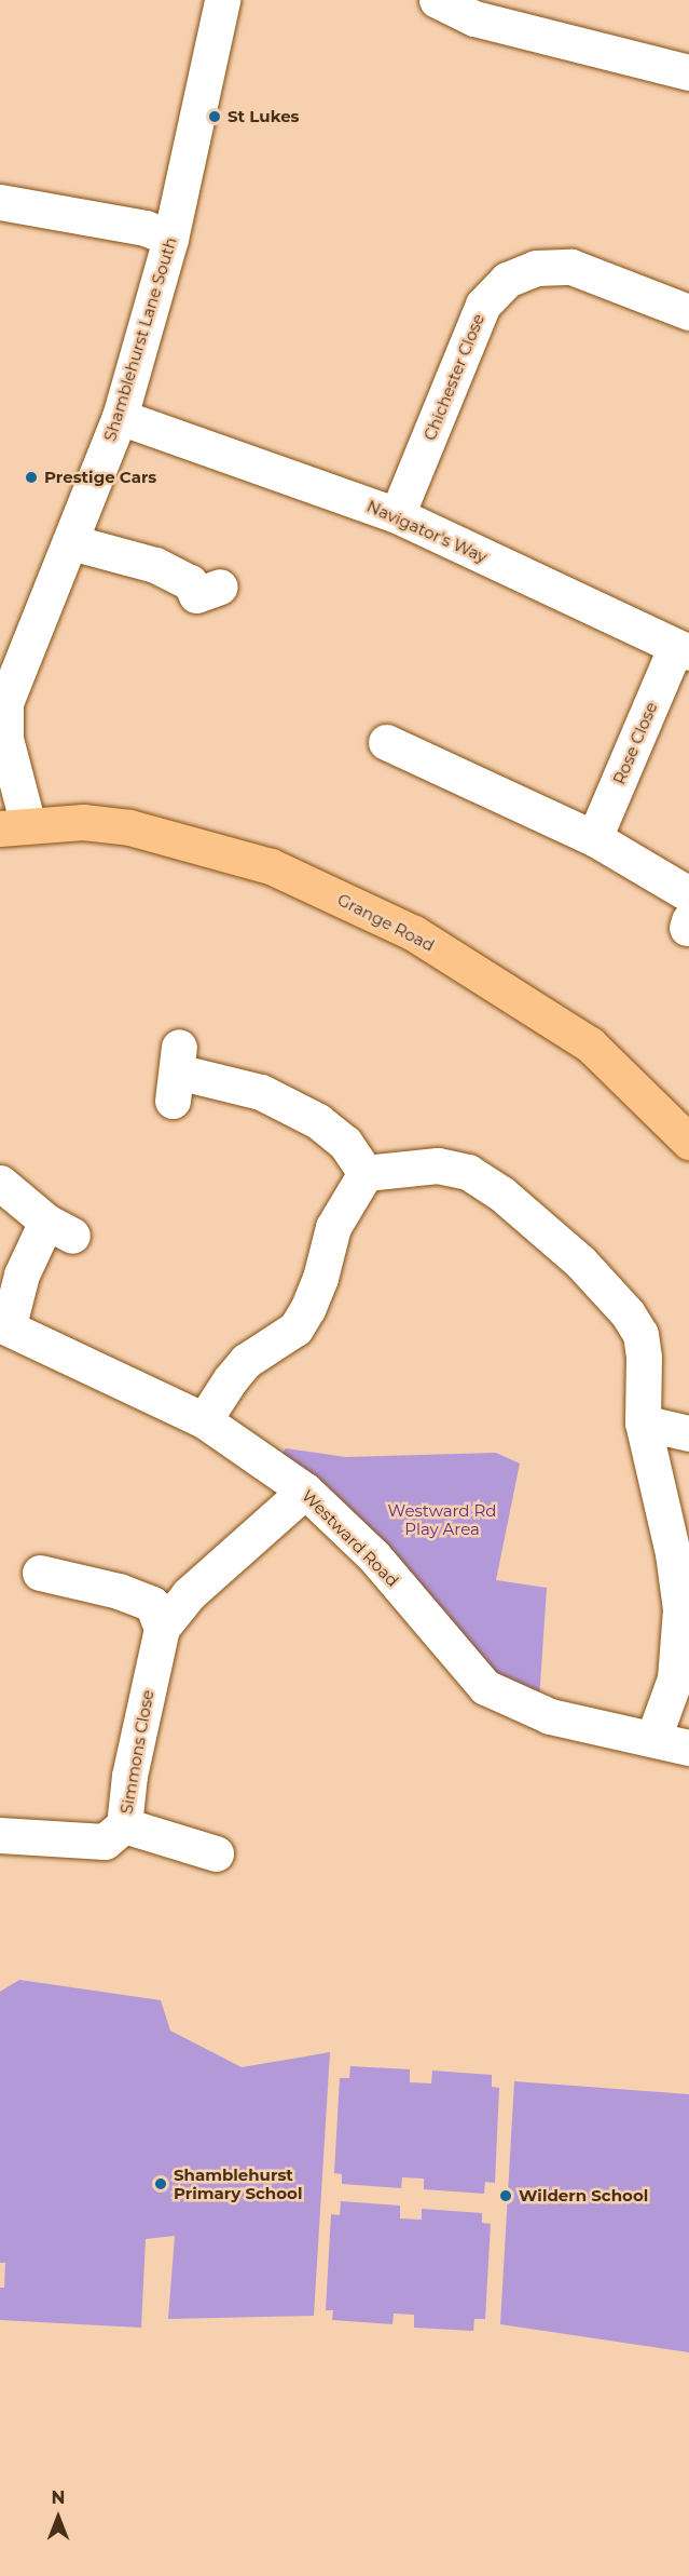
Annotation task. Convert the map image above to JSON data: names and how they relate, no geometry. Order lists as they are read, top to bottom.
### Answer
{
  "streets": {
    "main road": ["Grange Road"],
    "street": [
      "Shamblehurst Lane South",
      "Chichester Close",
      "Navigator's Way",
      "Rose Close",
      "Westward Road",
      "Simmons Close"
    ]
  },
  "crossings": [
    ["Shamblehurst Lane South", "Navigator's Way"],
    ["Shamblehurst Lane South", "Grange Road"],
    ["Chichester Close", "Navigator's Way"],
    ["Navigator's Way", "Rose Close"],
    ["Westward Road", "Simmons Close"]
  ],
  "parks": ["Westward Rd Play Area"],
  "places": [
    "St Lukes",
    "Prestige Cars",
    "Shamblehurst Primary School",
    "Wildern School"
  ],
  "north": "top"
}
